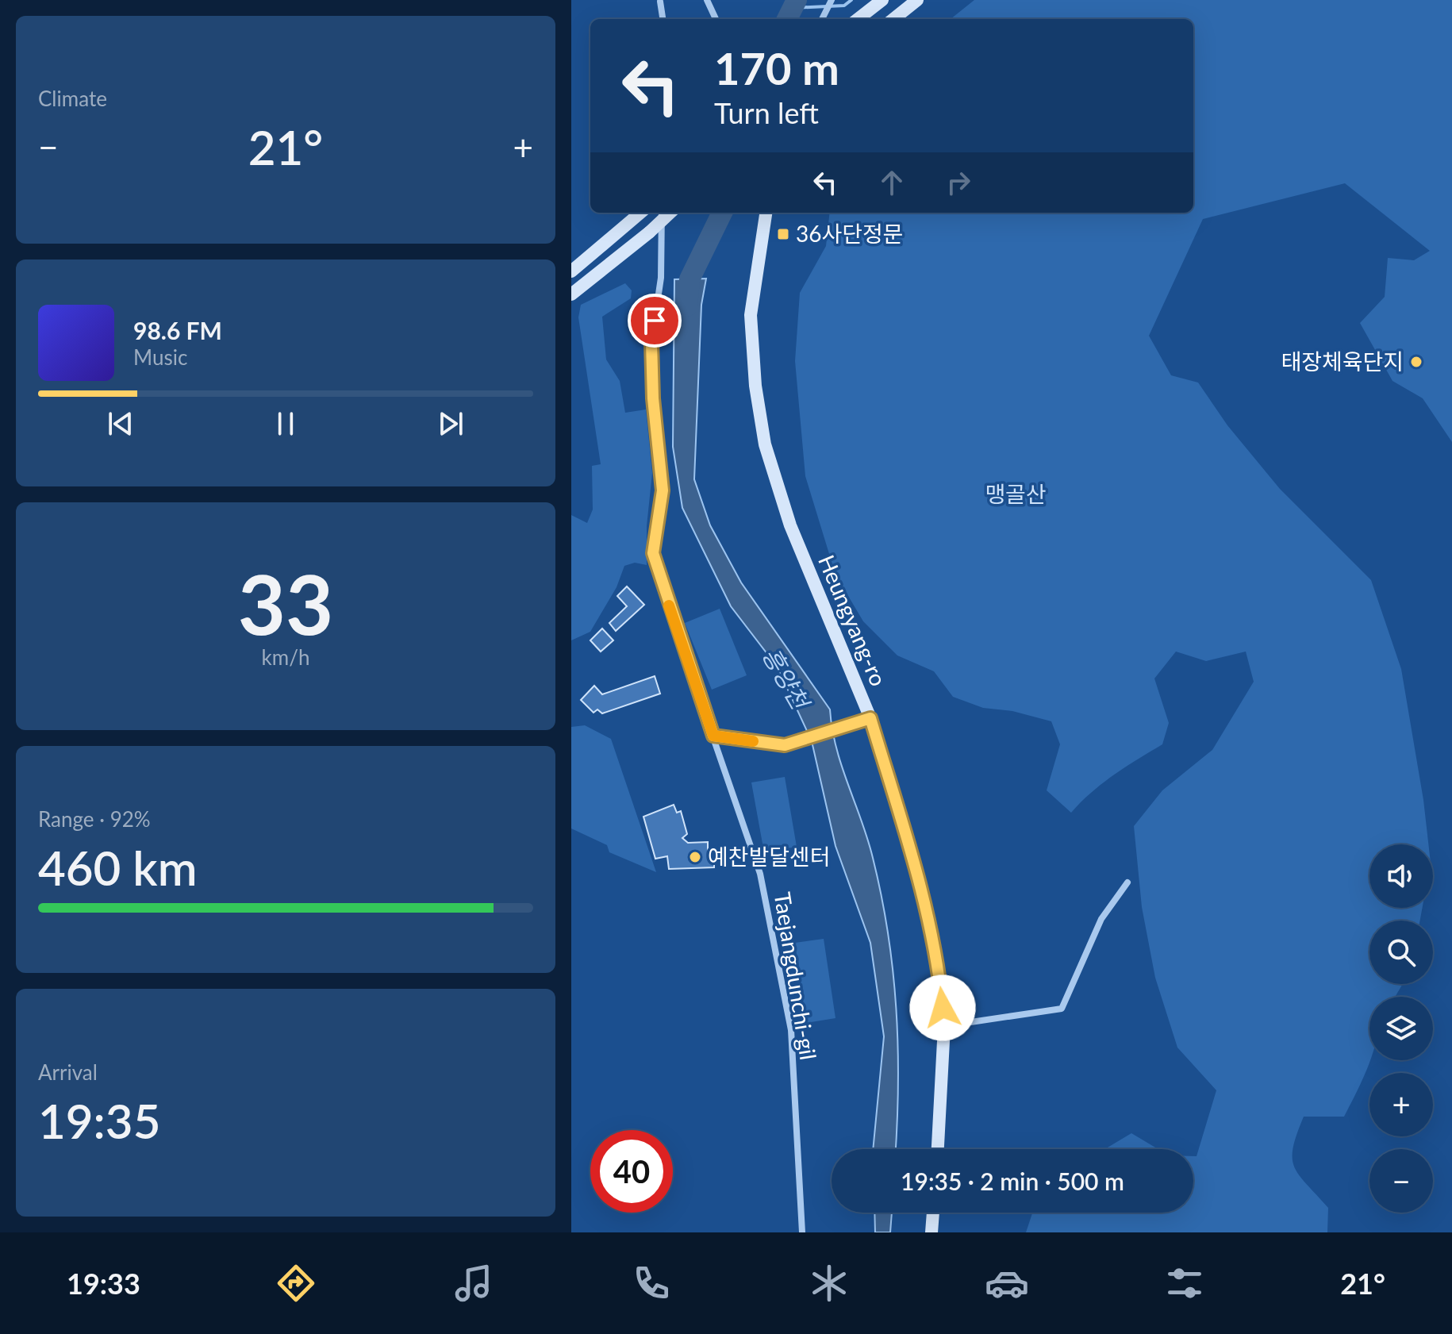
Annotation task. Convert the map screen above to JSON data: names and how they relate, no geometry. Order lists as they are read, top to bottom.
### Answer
{
  "streets": {
    "street": ["Heungyang-ro", "Taejangdunchi-gil"]
  },
  "water": ["흥양천"],
  "parks": ["맹골산"],
  "places": {
    "transit": ["36사단정문"],
    "other": ["태장체육단지", "예찬발달센터"]
  },
  "page": {
    "tile": [
      "Climate",
      ["33", "km/h"],
      ["Range · 92%", "460 km"],
      ["Arrival", "19:35"]
    ],
    "turn": ["170 m", "Turn left"],
    "heat": ["−", "21°", "+"],
    "song": ["98.6 FM", "Music"],
    "map_buttons": ["+", "−"],
    "limit": "40",
    "trip": "19:35 · 2 min · 500 m",
    "tabs": ["19:33", "21°"]
  }
}
